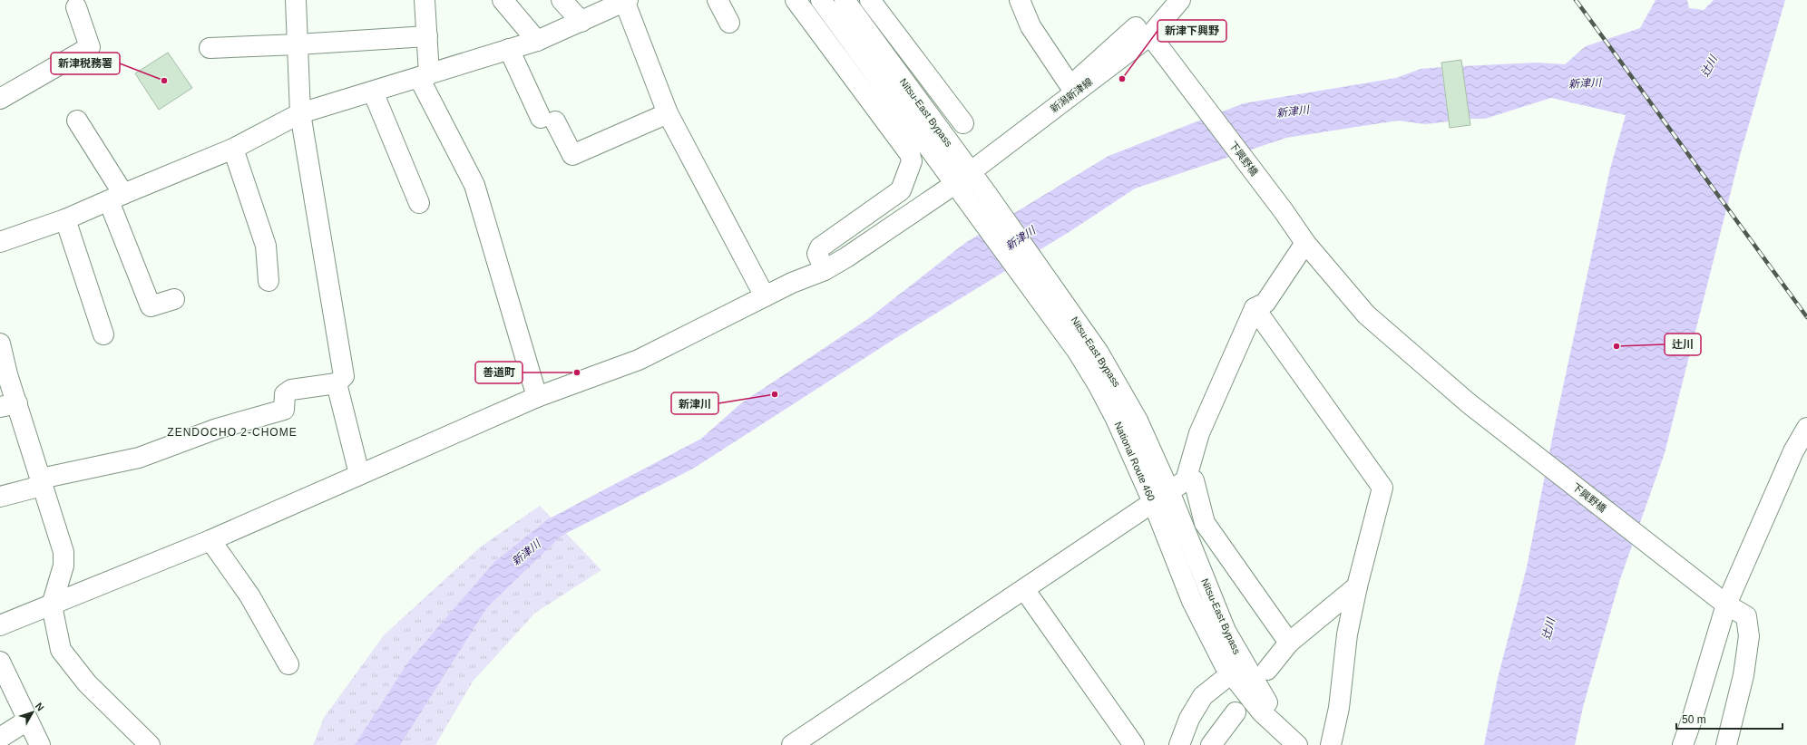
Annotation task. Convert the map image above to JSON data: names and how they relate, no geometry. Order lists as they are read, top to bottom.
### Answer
{
  "streets": {
    "main road": [
      "新潟新津線",
      "Nitsu-East Bypass",
      "下興野橋",
      "National Route 460"
    ]
  },
  "crossings": [
    ["新潟新津線", "Nitsu-East Bypass"],
    ["新潟新津線", "下興野橋"],
    ["新潟新津線", "National Route 460"],
    ["Nitsu-East Bypass", "National Route 460"]
  ],
  "districts": ["ZENDOCHO 2-CHOME"],
  "water": ["辻川", "新津川"],
  "places": [
    "新津下興野",
    "新津税務署",
    "辻川",
    "善道町",
    "新津川"
  ],
  "scale_bar": "50 m",
  "north": "top right"
}
